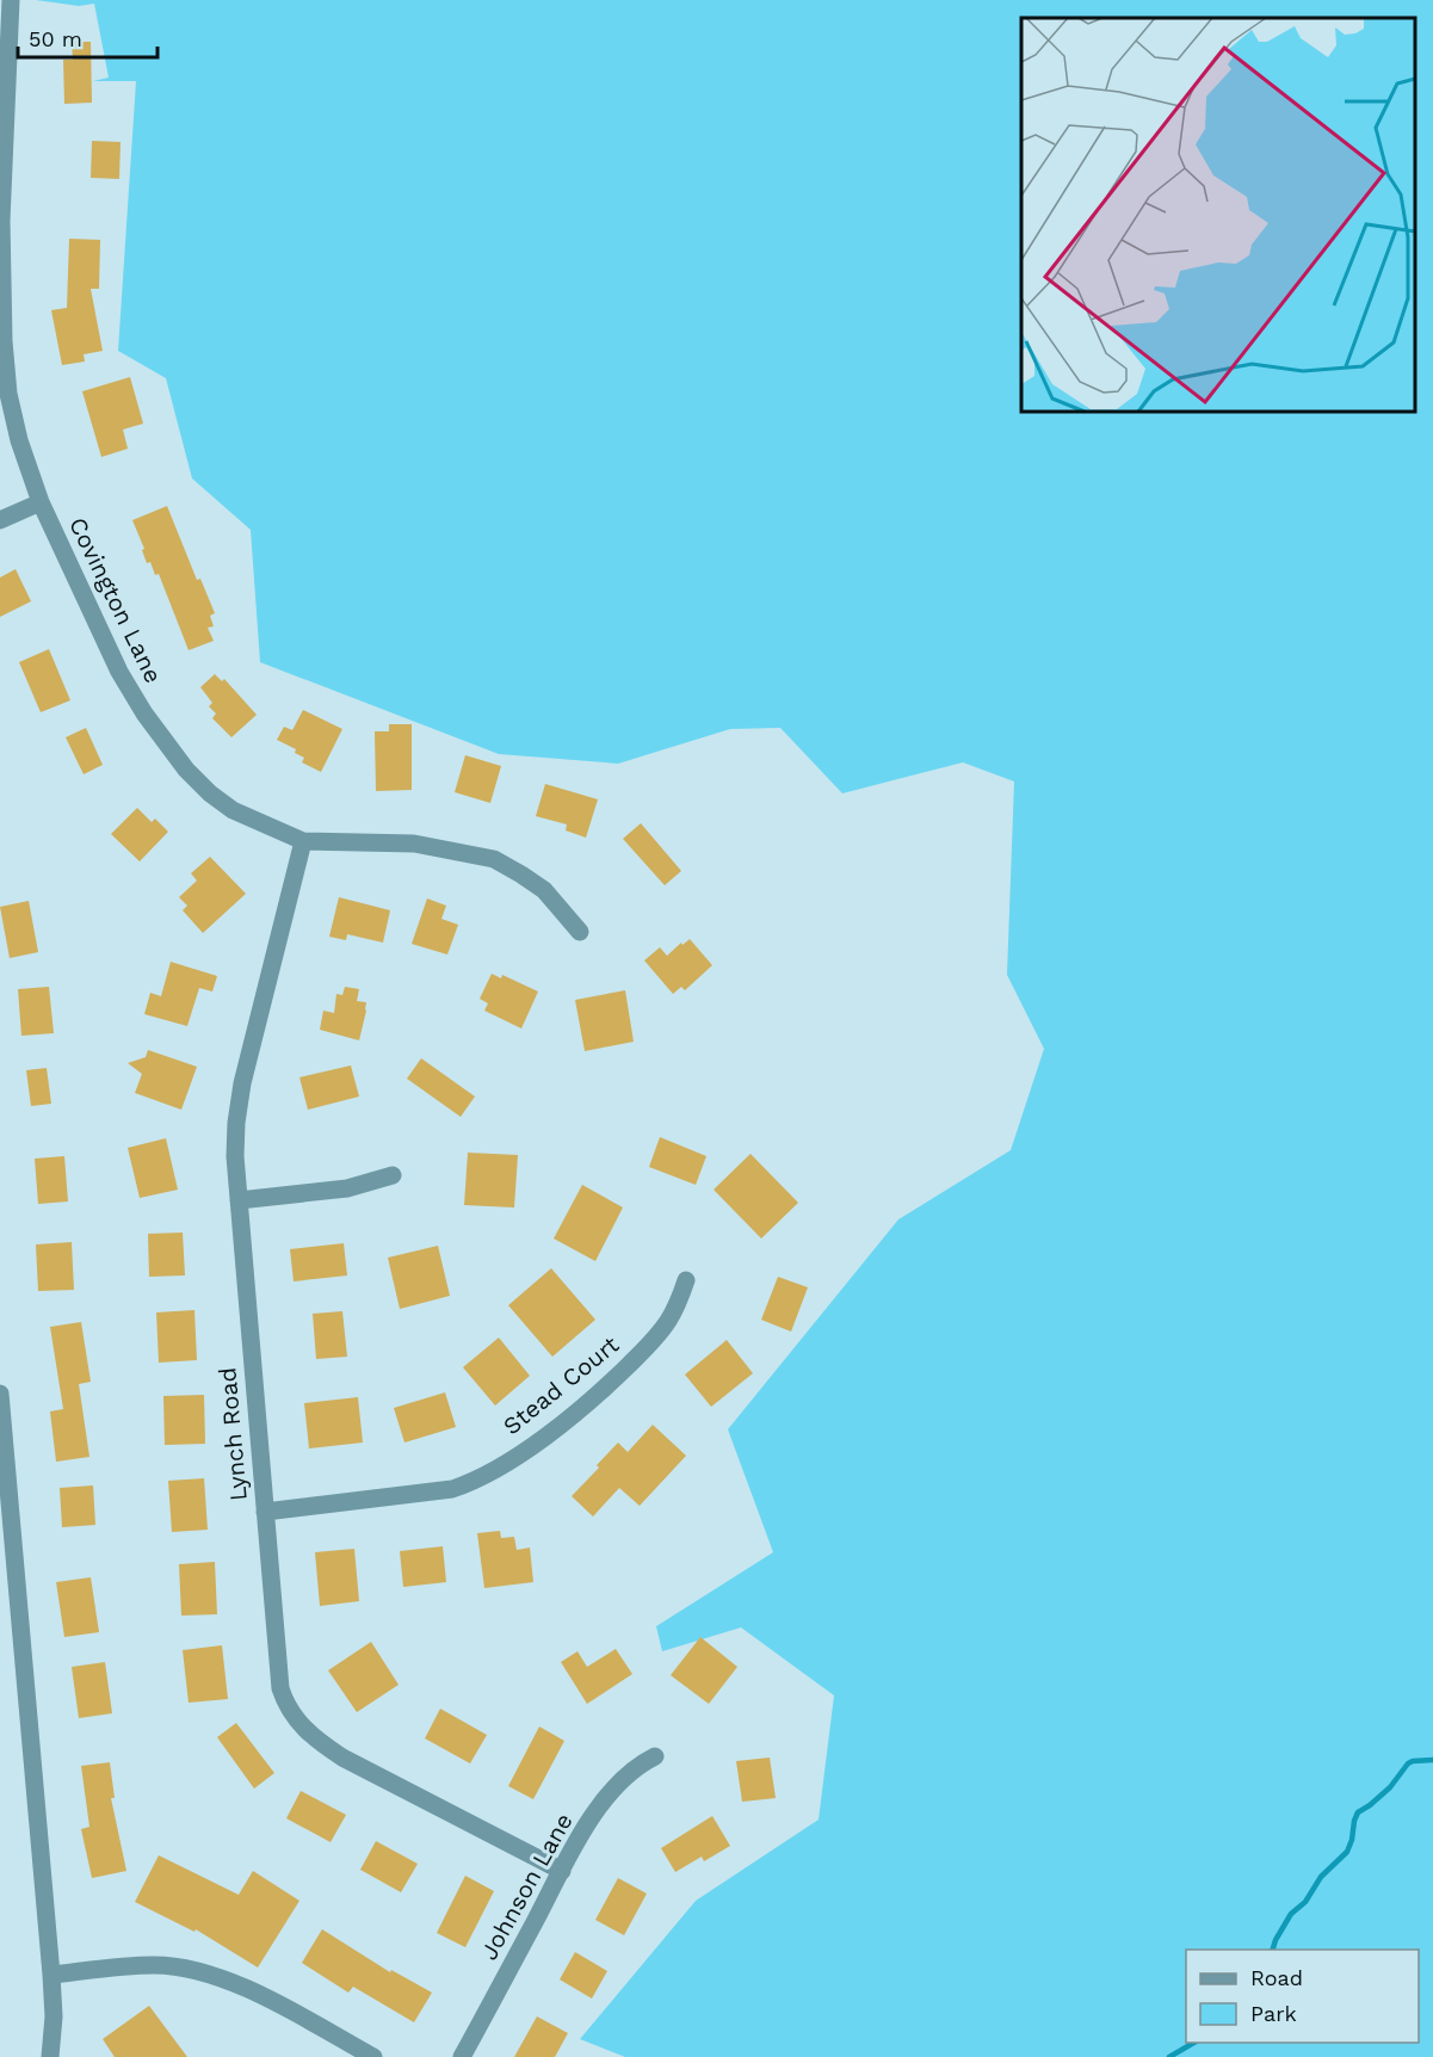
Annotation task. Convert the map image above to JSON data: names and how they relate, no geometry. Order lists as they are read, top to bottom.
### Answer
{
  "streets": {
    "street": [
      "Covington Lane",
      "Stead Court",
      "Lynch Road",
      "Johnson Lane"
    ]
  },
  "crossings": [
    ["Covington Lane", "Lynch Road"],
    ["Stead Court", "Lynch Road"],
    ["Lynch Road", "Johnson Lane"]
  ],
  "legend": ["Road", "Park"],
  "scale_bar": "50 m"
}
